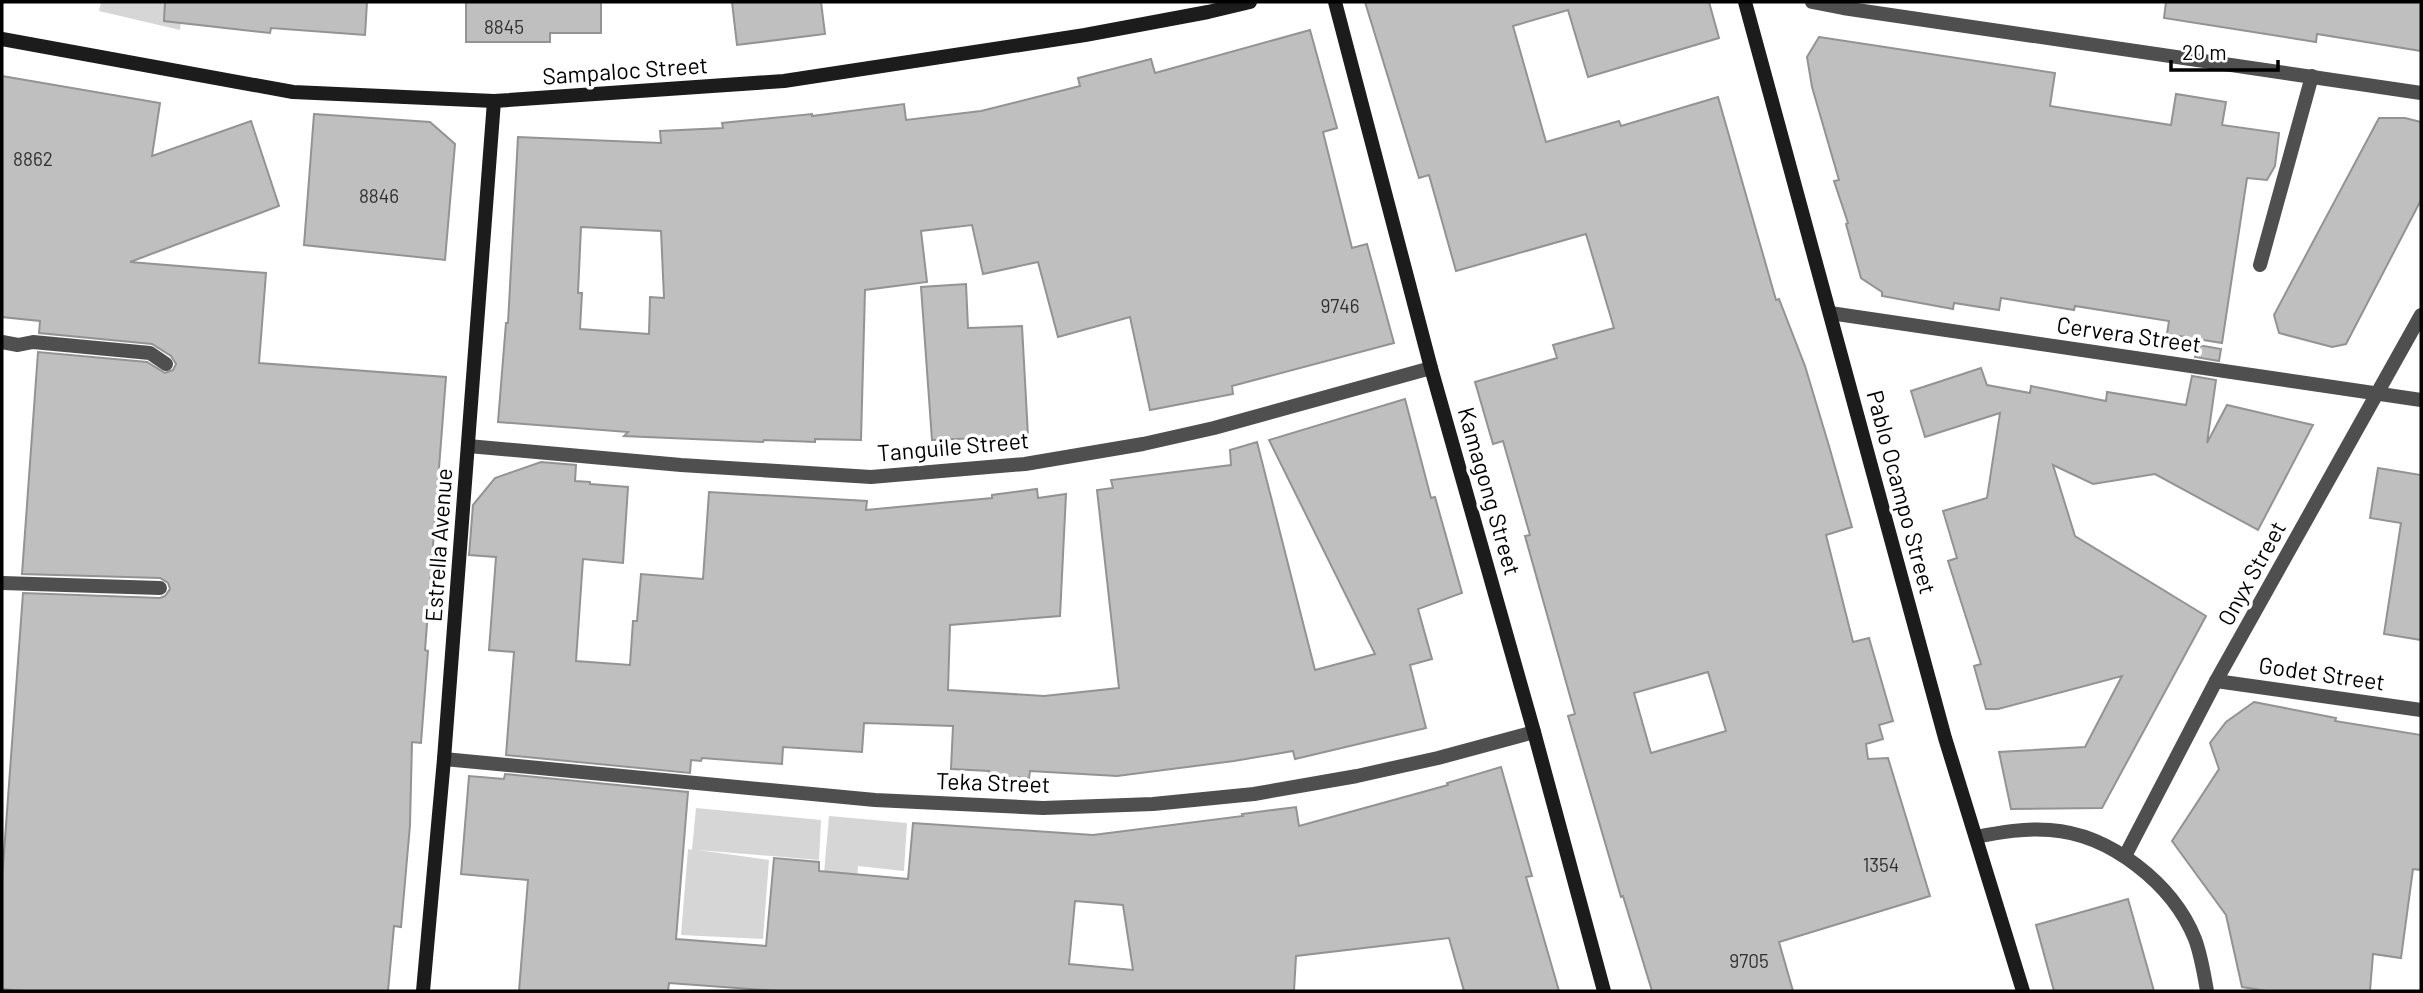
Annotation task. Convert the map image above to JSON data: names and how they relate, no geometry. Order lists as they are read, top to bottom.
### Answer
{
  "streets": {
    "street": [
      "Sampaloc Street",
      "Cervera Street",
      "Tanguile Street",
      "Kamagong Street",
      "Pablo Ocampo Street",
      "Estrella Avenue",
      "Onyx Street",
      "Godet Street",
      "Teka Street"
    ]
  },
  "crossings": [
    ["Sampaloc Street", "Estrella Avenue"],
    ["Cervera Street", "Pablo Ocampo Street"],
    ["Cervera Street", "Onyx Street"],
    ["Tanguile Street", "Kamagong Street"],
    ["Tanguile Street", "Estrella Avenue"],
    ["Kamagong Street", "Teka Street"],
    ["Estrella Avenue", "Teka Street"],
    ["Onyx Street", "Godet Street"]
  ],
  "house_numbers": [
    "8845",
    "8862",
    "8846",
    "9746",
    "1354",
    "9705"
  ],
  "scale_bar": "20 m"
}
